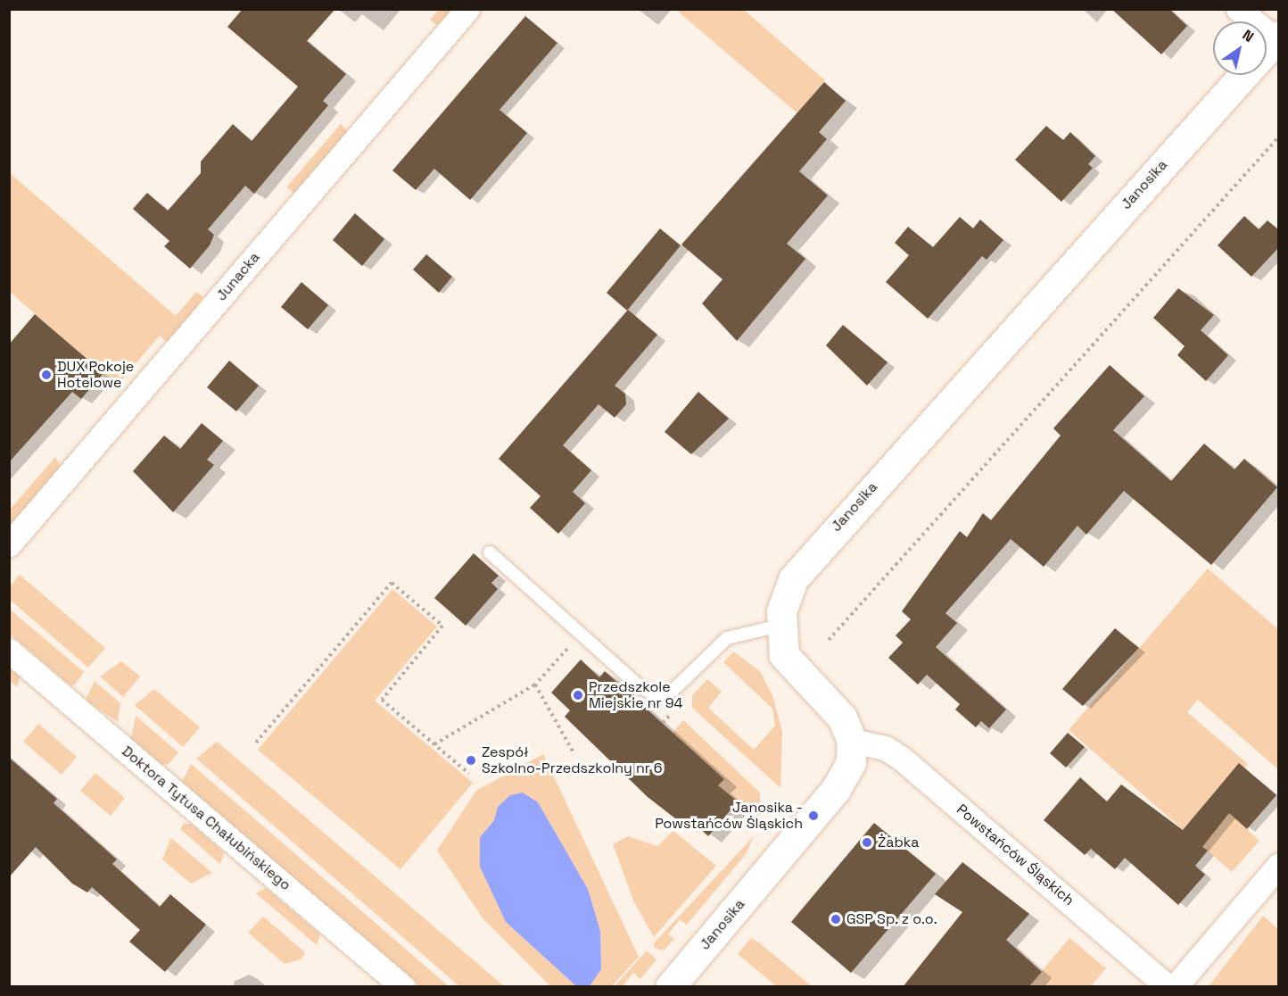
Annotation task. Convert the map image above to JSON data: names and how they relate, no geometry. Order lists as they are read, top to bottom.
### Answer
{
  "streets": {
    "street": [
      "Janosika",
      "Junacka",
      "Doktora Tytusa Chałubińskiego",
      "Powstańców Śląskich"
    ]
  },
  "crossings": [
    ["Janosika", "Powstańców Śląskich"]
  ],
  "places": [
    "DUX Pokoje Hotelowe",
    "Przedszkole Miejskie nr 94",
    "Zespół Szkolno-Przedszkolny nr 6",
    "Janosika - Powstańców Śląskich",
    "Żabka",
    "GSP Sp. z o.o."
  ],
  "north": "top right"
}
